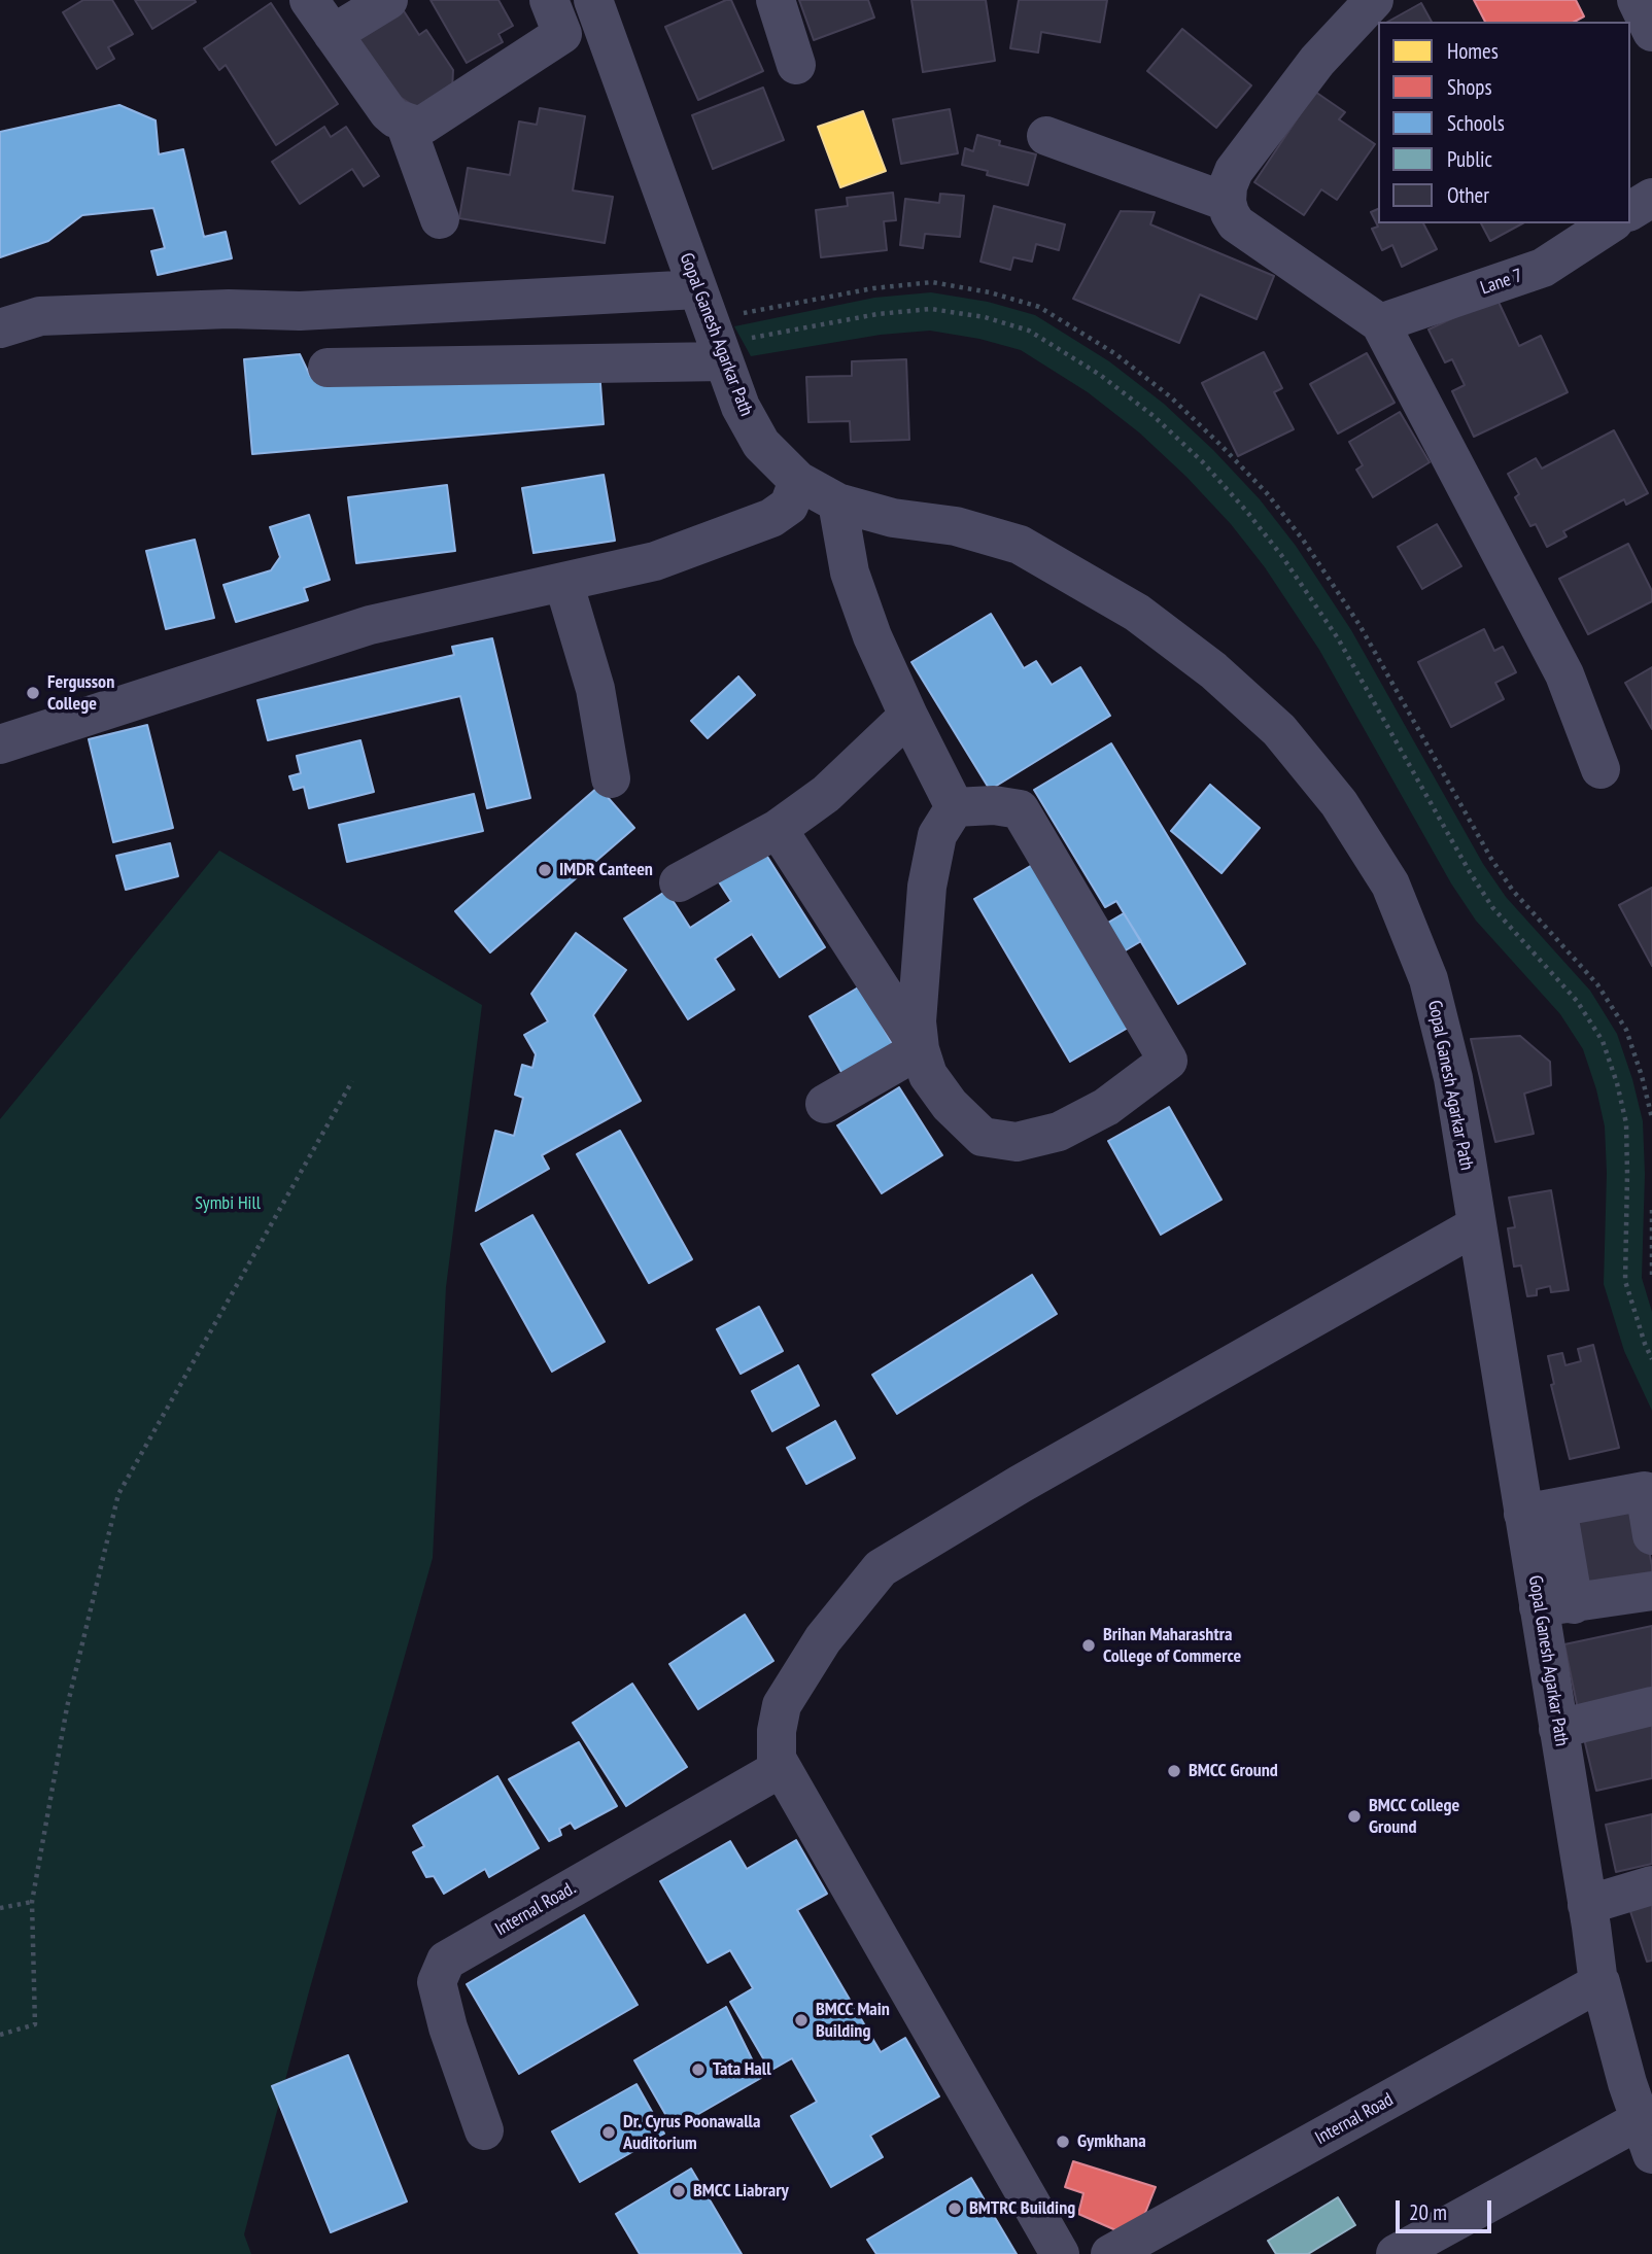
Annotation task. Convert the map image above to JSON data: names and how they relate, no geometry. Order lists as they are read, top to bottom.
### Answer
{
  "streets": {
    "street": [
      "Lane 7",
      "Gopal Ganesh Agarkar Path",
      "Internal Road.",
      "Internal Road"
    ]
  },
  "crossings": [
    ["Gopal Ganesh Agarkar Path", "Internal Road"]
  ],
  "parks": ["Symbi Hill"],
  "places": [
    "Fergusson College",
    "IMDR Canteen",
    "Brihan Maharashtra College of Commerce",
    "BMCC Ground",
    "BMCC College Ground",
    "BMCC Main Building",
    "Tata Hall",
    "Dr. Cyrus Poonawalla Auditorium",
    "Gymkhana",
    "BMCC Liabrary",
    "BMTRC Building"
  ],
  "legend": [
    "Homes",
    "Shops",
    "Schools",
    "Public",
    "Other"
  ],
  "scale_bar": "20 m"
}
